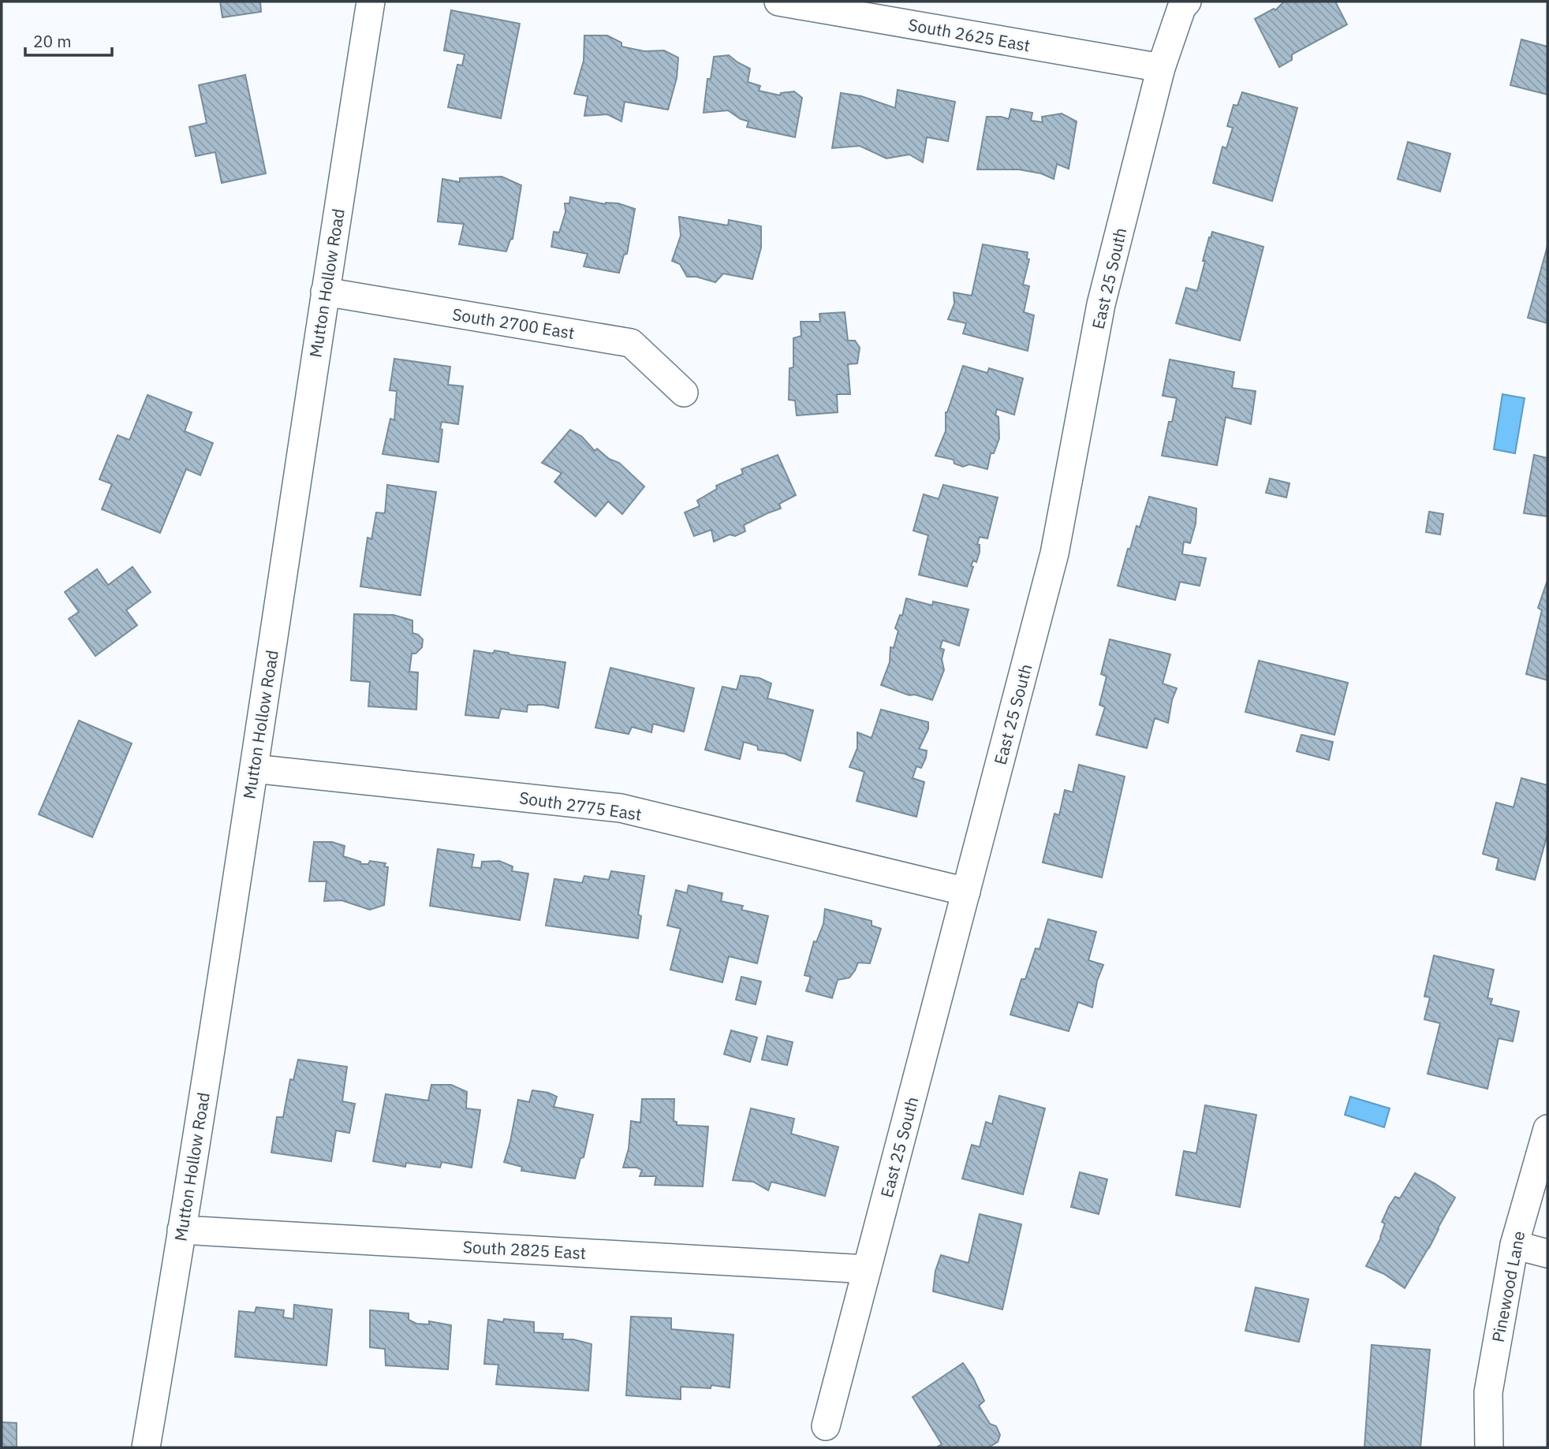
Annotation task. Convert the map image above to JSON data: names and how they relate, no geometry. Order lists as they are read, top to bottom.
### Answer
{
  "streets": {
    "street": [
      "South 2625 East",
      "East 25 South",
      "Mutton Hollow Road",
      "South 2700 East",
      "South 2775 East",
      "South 2825 East",
      "Pinewood Lane"
    ]
  },
  "crossings": [
    ["South 2625 East", "East 25 South"],
    ["East 25 South", "South 2775 East"],
    ["East 25 South", "South 2825 East"],
    ["Mutton Hollow Road", "South 2700 East"],
    ["Mutton Hollow Road", "South 2775 East"],
    ["Mutton Hollow Road", "South 2825 East"]
  ],
  "scale_bar": "20 m"
}
